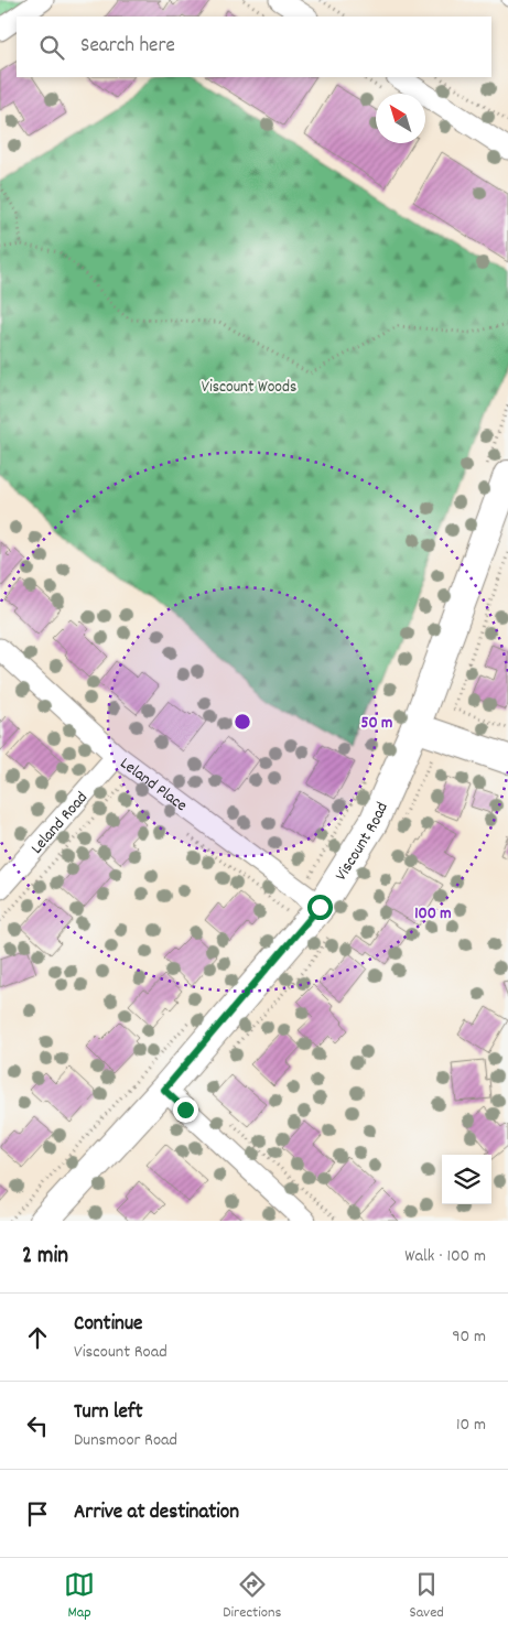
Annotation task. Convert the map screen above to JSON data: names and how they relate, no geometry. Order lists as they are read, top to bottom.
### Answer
{
  "streets": {
    "street": ["Leland Place", "Leland Road", "Viscount Road"]
  },
  "crossings": [
    ["Leland Place", "Leland Road"],
    ["Leland Place", "Viscount Road"]
  ],
  "parks": ["Viscount Woods"],
  "north": "top left",
  "page": {
    "search": "Search here",
    "heading": ["2 min", "Walk · 100 m"],
    "list": [
      ["Continue", "Viscount Road", "90 m"],
      ["Turn left", "Dunsmoor Road", "10 m"],
      "Arrive at destination"
    ],
    "nav": ["Map", "Directions", "Saved"]
  },
  "rings": ["50 m", "100 m"]
}
